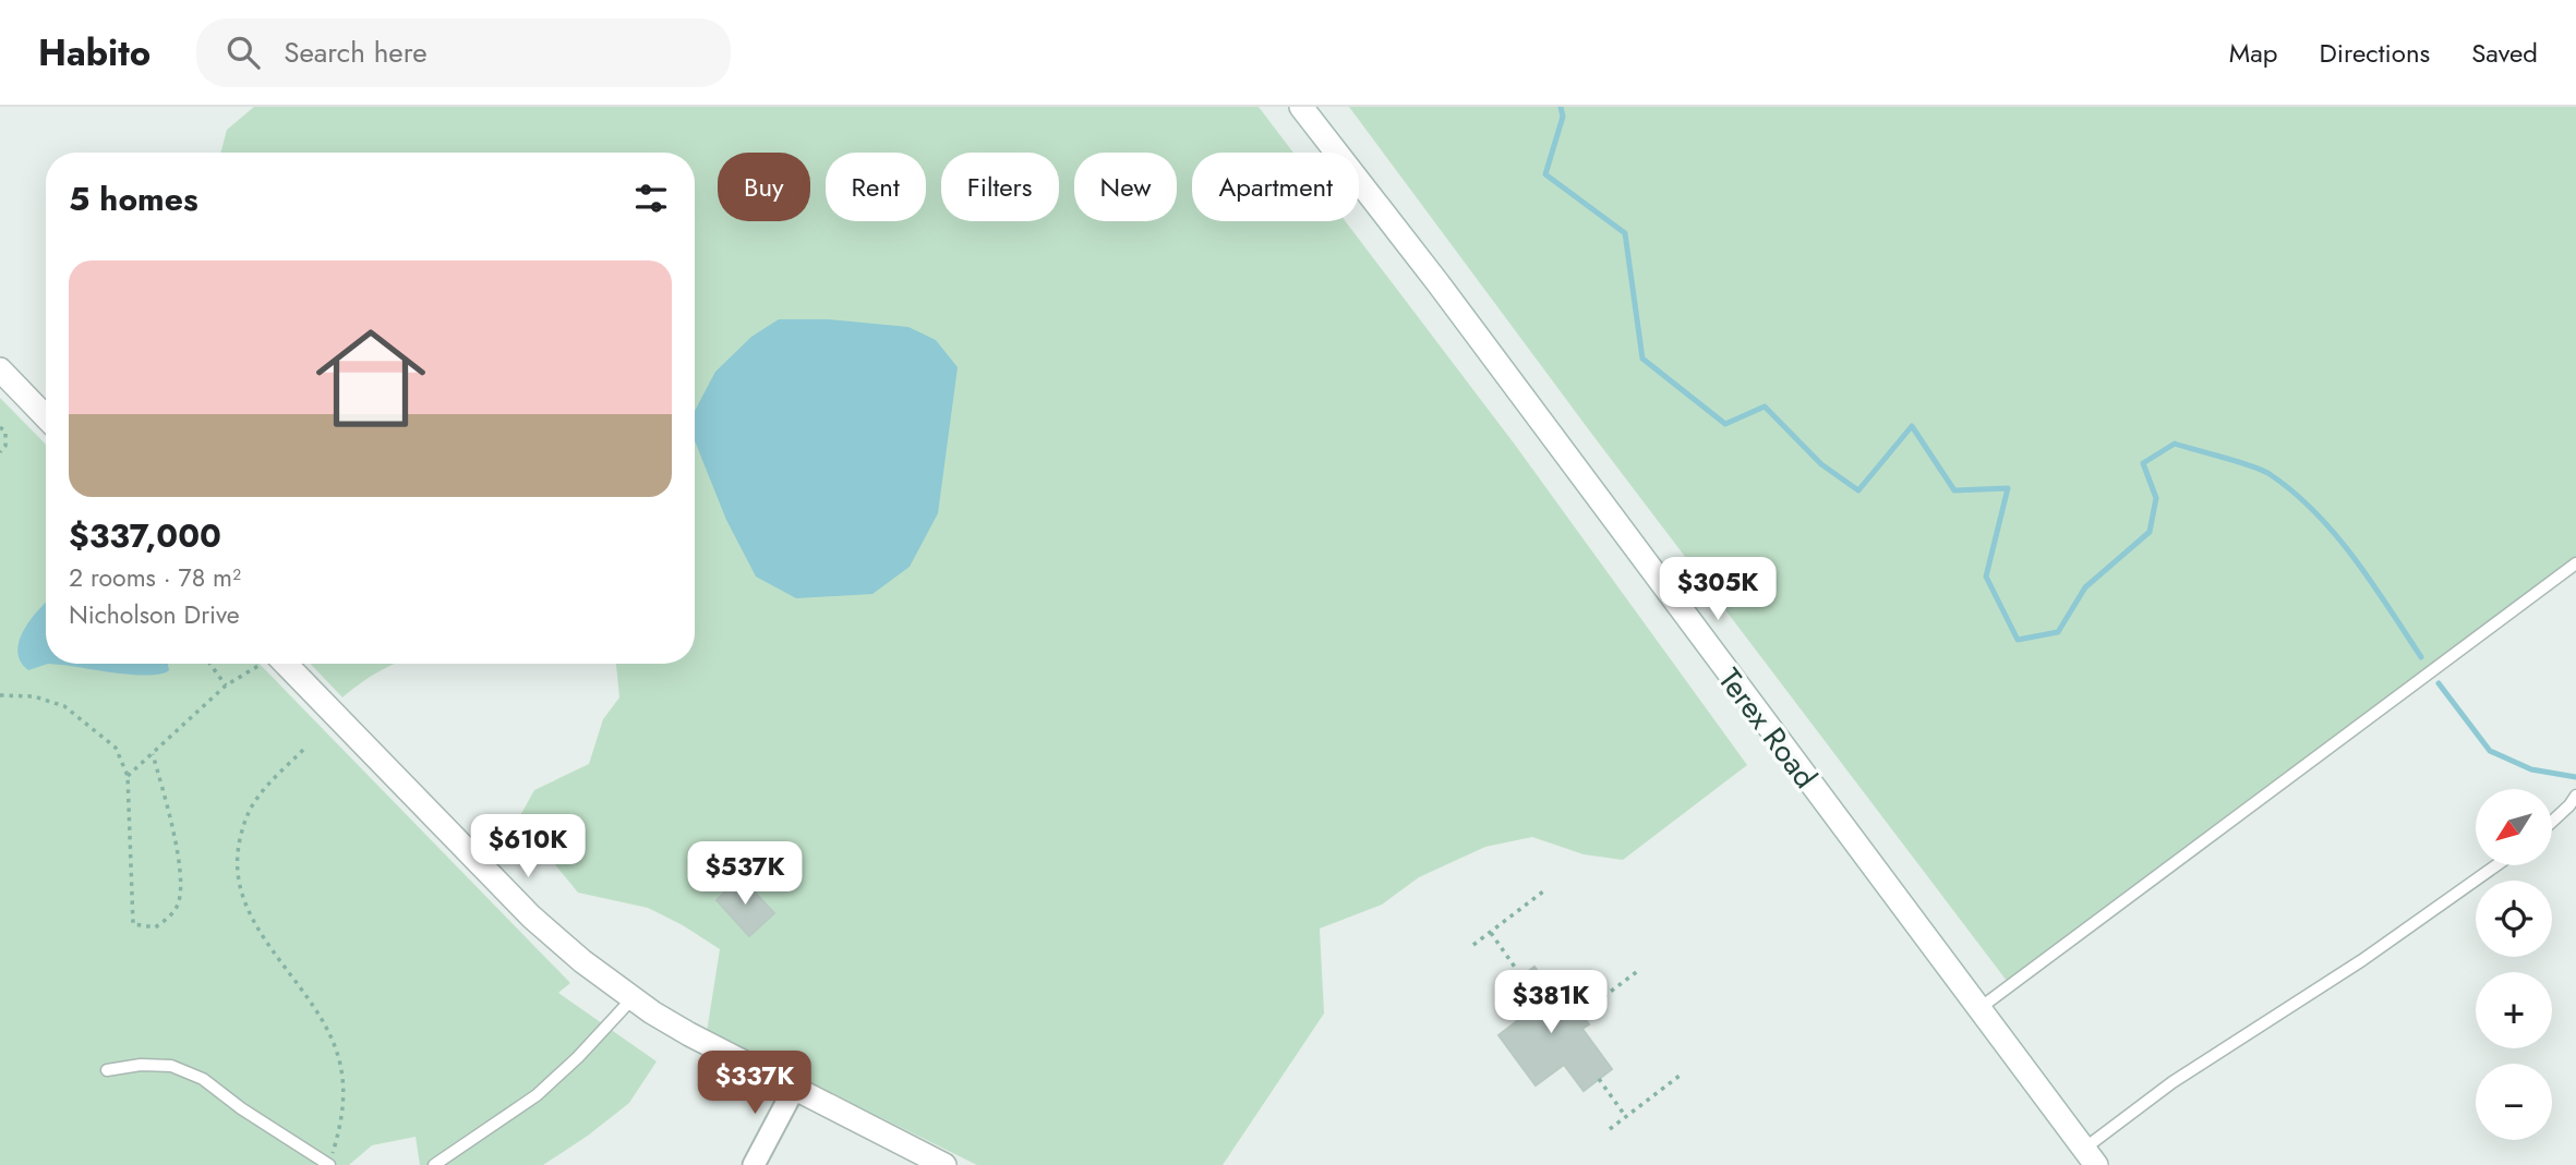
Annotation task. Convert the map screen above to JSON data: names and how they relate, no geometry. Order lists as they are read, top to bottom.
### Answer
{
  "streets": {
    "main road": ["Terex Road"]
  },
  "north": "bottom left",
  "page": {
    "header": "Habito",
    "search": "Search here",
    "nav": ["Map", "Directions", "Saved"],
    "chip": [
      "Buy",
      "Rent",
      "Filters",
      "New",
      "Apartment"
    ],
    "heading": "5 homes",
    "list": [
      {
        "name": "$337,000",
        "note": "2 rooms · 78 m² · Nicholson Drive"
      }
    ],
    "price": [
      "$305K",
      "$610K",
      "$537K",
      "$381K",
      "$337K"
    ],
    "map_buttons": ["+", "−"]
  }
}
